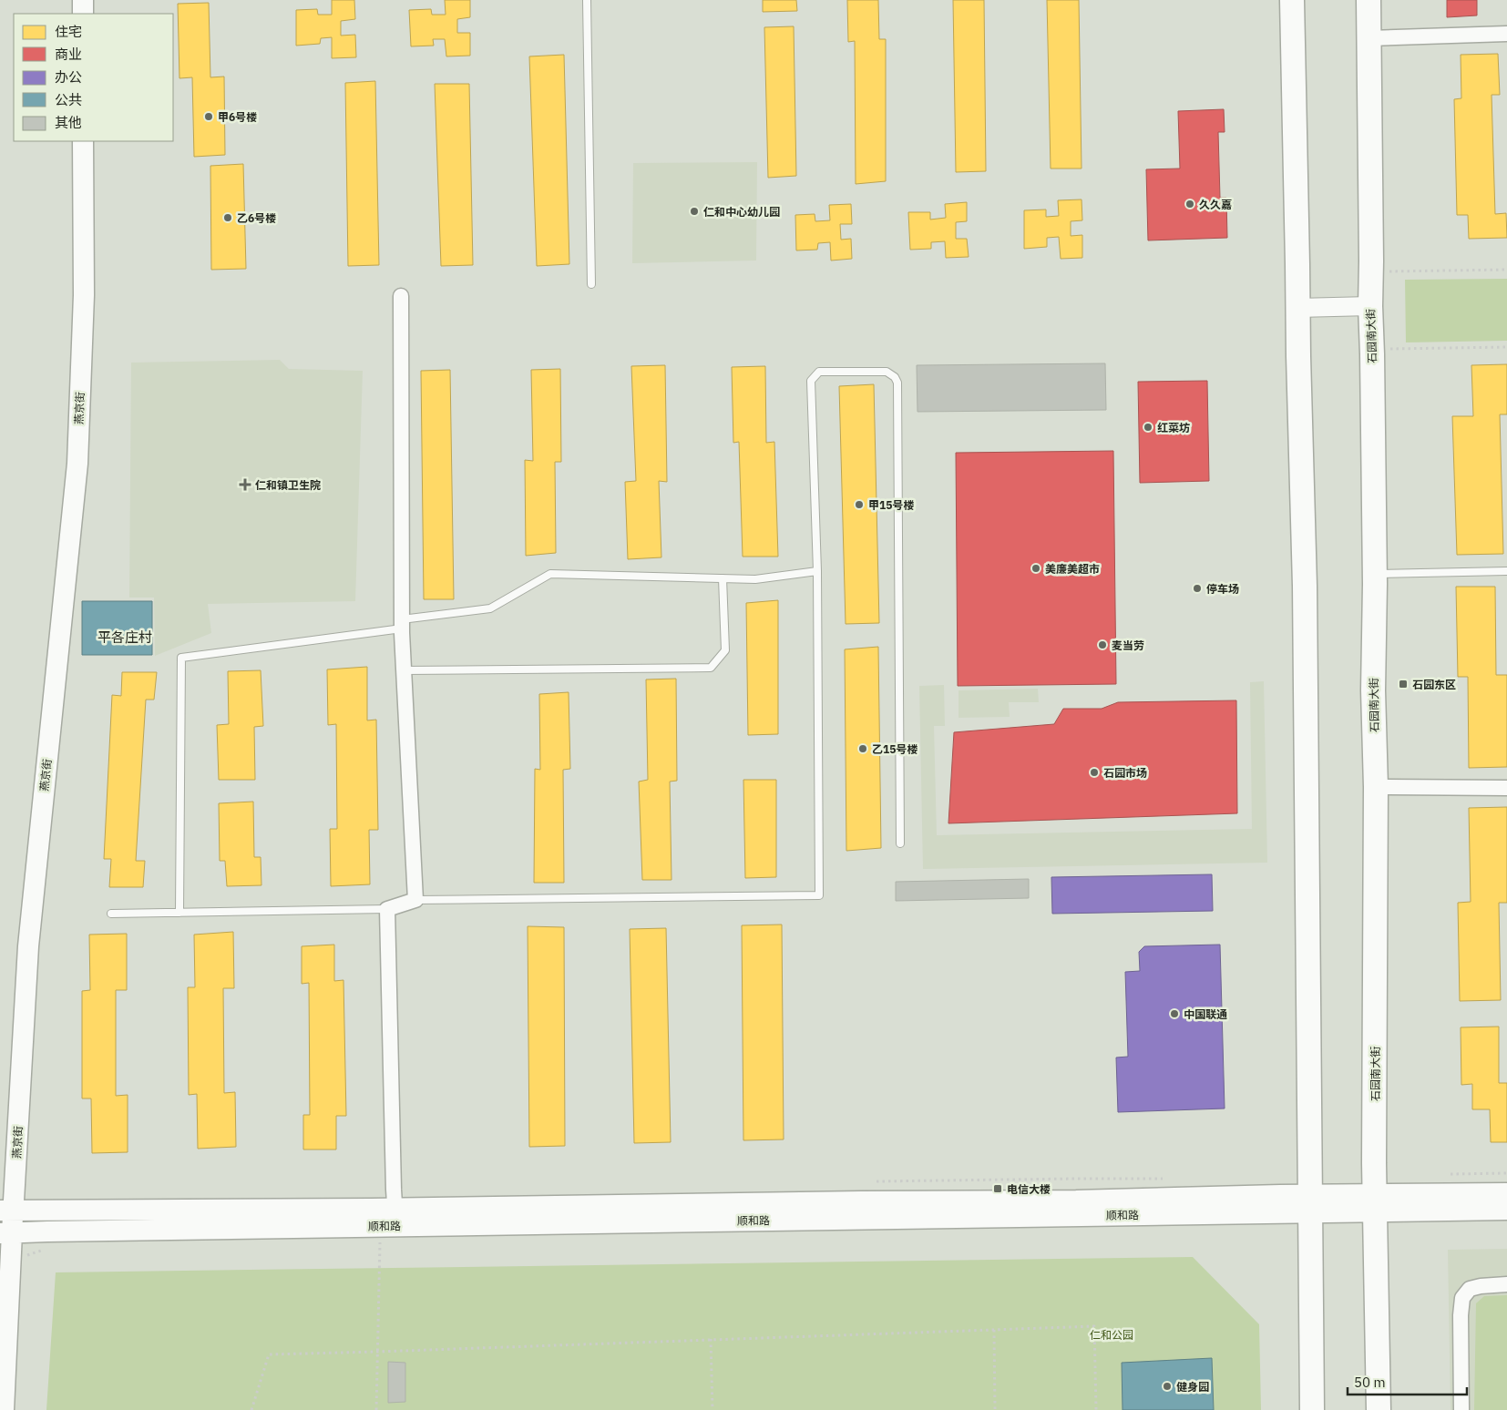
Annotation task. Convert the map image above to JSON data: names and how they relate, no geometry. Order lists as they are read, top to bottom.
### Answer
{
  "streets": {
    "main road": ["石园南大街", "燕京街", "顺和路"]
  },
  "crossings": [
    ["石园南大街", "顺和路"],
    ["燕京街", "顺和路"]
  ],
  "districts": ["平各庄村"],
  "parks": ["仁和公园"],
  "places": {
    "other": [
      "甲6号楼",
      "久久嘉",
      "仁和中心幼儿园",
      "乙6号楼",
      "红菜坊",
      "甲15号楼",
      "美廉美超市",
      "停车场",
      "麦当劳",
      "乙15号楼",
      "石园市场",
      "中国联通",
      "健身园"
    ],
    "health": ["仁和镇卫生院"],
    "transit": ["石园东区", "电信大楼"]
  },
  "legend": [
    "住宅",
    "商业",
    "办公",
    "公共",
    "其他"
  ],
  "scale_bar": "50 m"
}
